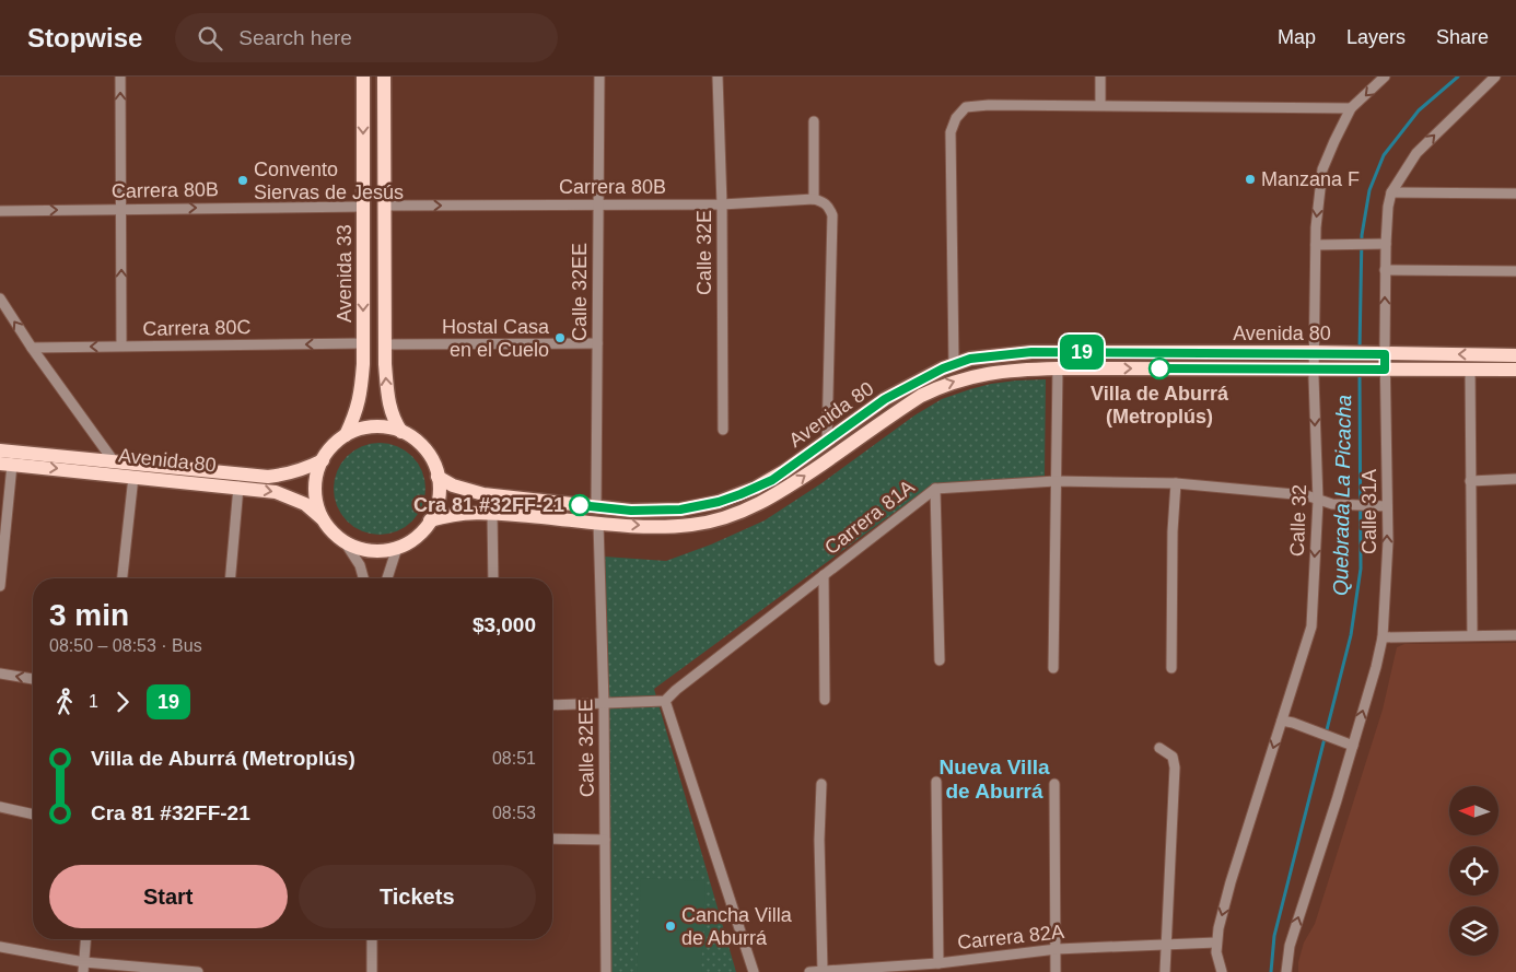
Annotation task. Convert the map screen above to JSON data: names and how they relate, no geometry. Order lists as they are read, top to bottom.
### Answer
{
  "streets": {
    "main road": ["Avenida 33", "Avenida 80"],
    "street": [
      "Carrera 80B",
      "Calle 32E",
      "Calle 32EE",
      "Carrera 80C",
      "Calle 31A",
      "Carrera 81A",
      "Calle 32",
      "Carrera 82A"
    ]
  },
  "crossings": [
    ["Carrera 80B", "Calle 32E"],
    ["Carrera 80B", "Avenida 33"],
    ["Carrera 80B", "Calle 32EE"],
    ["Avenida 33", "Carrera 80C"],
    ["Avenida 33", "Avenida 80"],
    ["Calle 32EE", "Avenida 80"],
    ["Avenida 80", "Calle 31A"],
    ["Avenida 80", "Calle 32"],
    ["Calle 31A", "Carrera 81A"],
    ["Carrera 81A", "Calle 32"],
    ["Calle 32", "Carrera 82A"]
  ],
  "one_way": [
    "Carrera 80B",
    "Carrera 80C",
    "Calle 31A",
    "Calle 32"
  ],
  "districts": ["Nueva Villa de Aburrá"],
  "water": ["Quebrada La Picacha"],
  "places": [
    "Manzana F",
    "Convento Siervas de Jesús",
    "Hostal Casa en el Cuelo",
    "Villa de Aburrá (Metroplús)",
    "Cra 81 #32FF-21",
    "Cancha Villa de Aburrá"
  ],
  "lines": ["bus line 19"],
  "north": "left",
  "page": {
    "header": "Stopwise",
    "search": "Search here",
    "nav": ["Map", "Layers", "Share"],
    "on_map": "19",
    "heading": ["3 min", "08:50 – 08:53 · Bus", "$3,000"],
    "legs": ["1", "19"],
    "list": [
      {
        "name": "Villa de Aburrá (Metroplús)",
        "value": "08:51"
      },
      {
        "name": "Cra 81 #32FF-21",
        "value": "08:53"
      }
    ],
    "buttons": ["Start", "Tickets"]
  }
}
